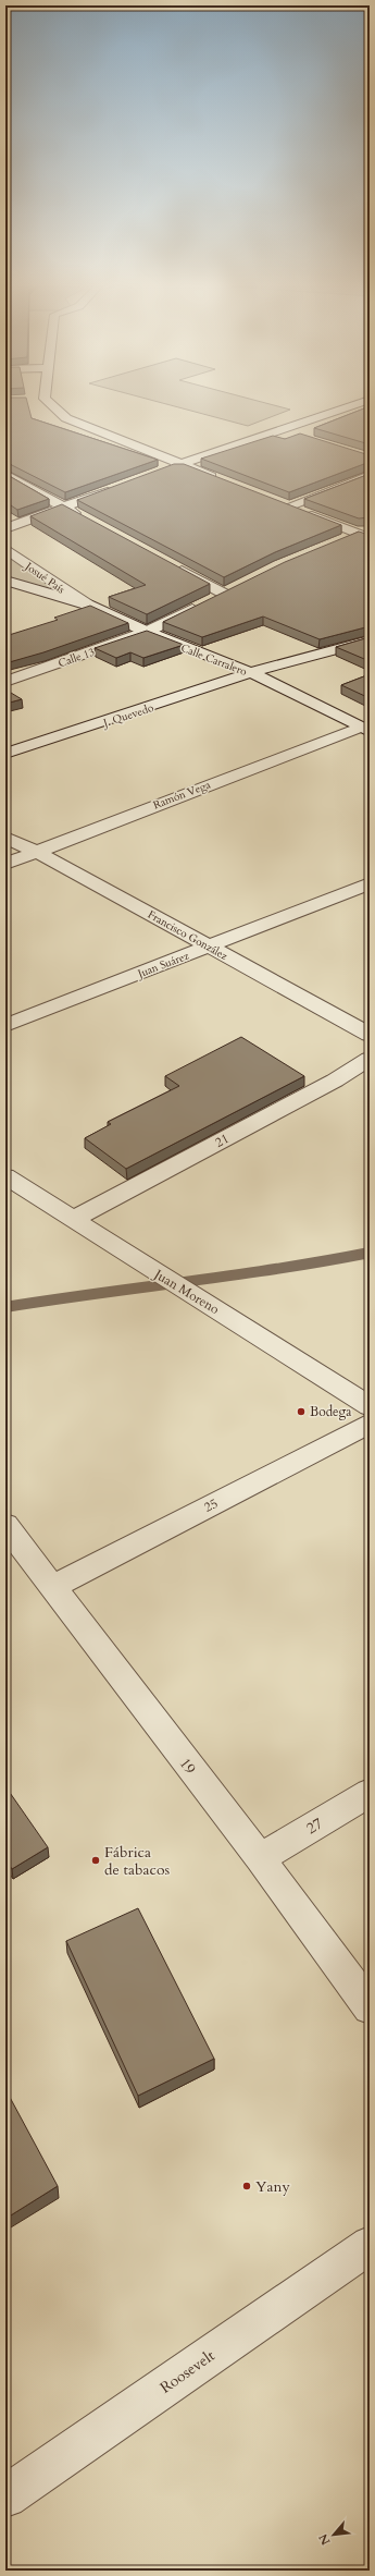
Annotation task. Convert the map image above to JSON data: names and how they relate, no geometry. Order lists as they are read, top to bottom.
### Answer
{
  "streets": {
    "street": [
      "Josué País",
      "Calle 13",
      "Calle Carralero",
      "J. Quevedo",
      "Ramón Vega",
      "Francisco González",
      "Juan Suárez",
      "21",
      "Juan Moreno",
      "25",
      "19",
      "27",
      "Roosevelt"
    ]
  },
  "crossings": [
    ["Josué País", "Calle Carralero"],
    ["Calle 13", "Calle Carralero"],
    ["Calle Carralero", "J. Quevedo"],
    ["Calle Carralero", "Ramón Vega"],
    ["Ramón Vega", "Francisco González"],
    ["Francisco González", "Juan Suárez"],
    ["21", "Juan Moreno"],
    ["25", "19"],
    ["19", "27"]
  ],
  "places": ["Bodega", "Fábrica de tabacos", "Yany"],
  "north": "bottom left"
}
